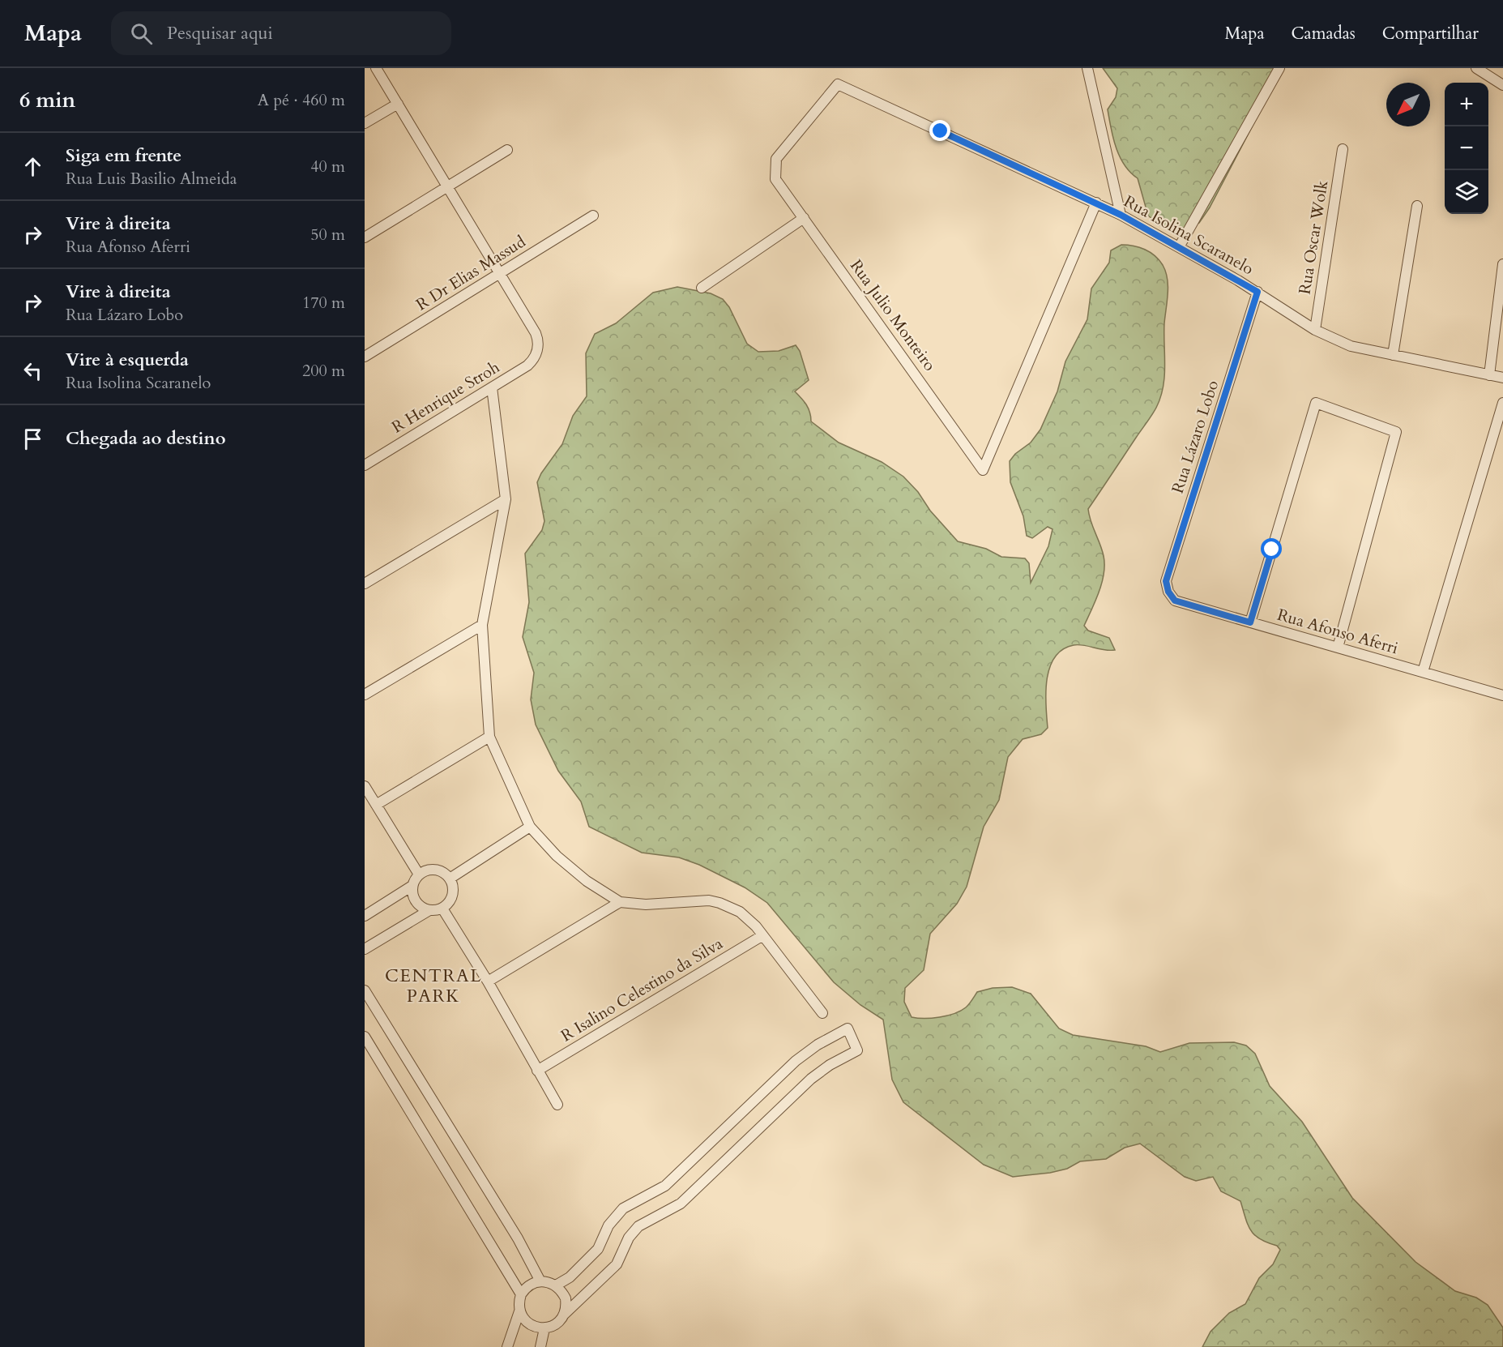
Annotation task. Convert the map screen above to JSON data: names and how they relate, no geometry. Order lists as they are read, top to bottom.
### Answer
{
  "streets": {
    "street": [
      "Rua Isolina Scaranelo",
      "Rua Oscar Wolk",
      "R Dr Elias Massud",
      "Rua Julio Monteiro",
      "R Henrique Stroh",
      "Rua Lázaro Lobo",
      "Rua Afonso Aferri",
      "R Isalino Celestino da Silva"
    ]
  },
  "crossings": [
    ["Rua Isolina Scaranelo", "Rua Oscar Wolk"],
    ["Rua Isolina Scaranelo", "Rua Julio Monteiro"],
    ["Rua Isolina Scaranelo", "Rua Lázaro Lobo"],
    ["R Dr Elias Massud", "R Henrique Stroh"],
    ["Rua Lázaro Lobo", "Rua Afonso Aferri"]
  ],
  "districts": ["CENTRAL PARK"],
  "north": "bottom left",
  "page": {
    "header": "Mapa",
    "search": "Pesquisar aqui",
    "nav": ["Mapa", "Camadas", "Compartilhar"],
    "heading": ["6 min", "A pé · 460 m"],
    "map_buttons": ["+", "−"],
    "list": [
      ["Siga em frente", "Rua Luis Basilio Almeida", "40 m"],
      ["Vire à direita", "Rua Afonso Aferri", "50 m"],
      ["Vire à direita", "Rua Lázaro Lobo", "170 m"],
      ["Vire à esquerda", "Rua Isolina Scaranelo", "200 m"],
      "Chegada ao destino"
    ]
  }
}
